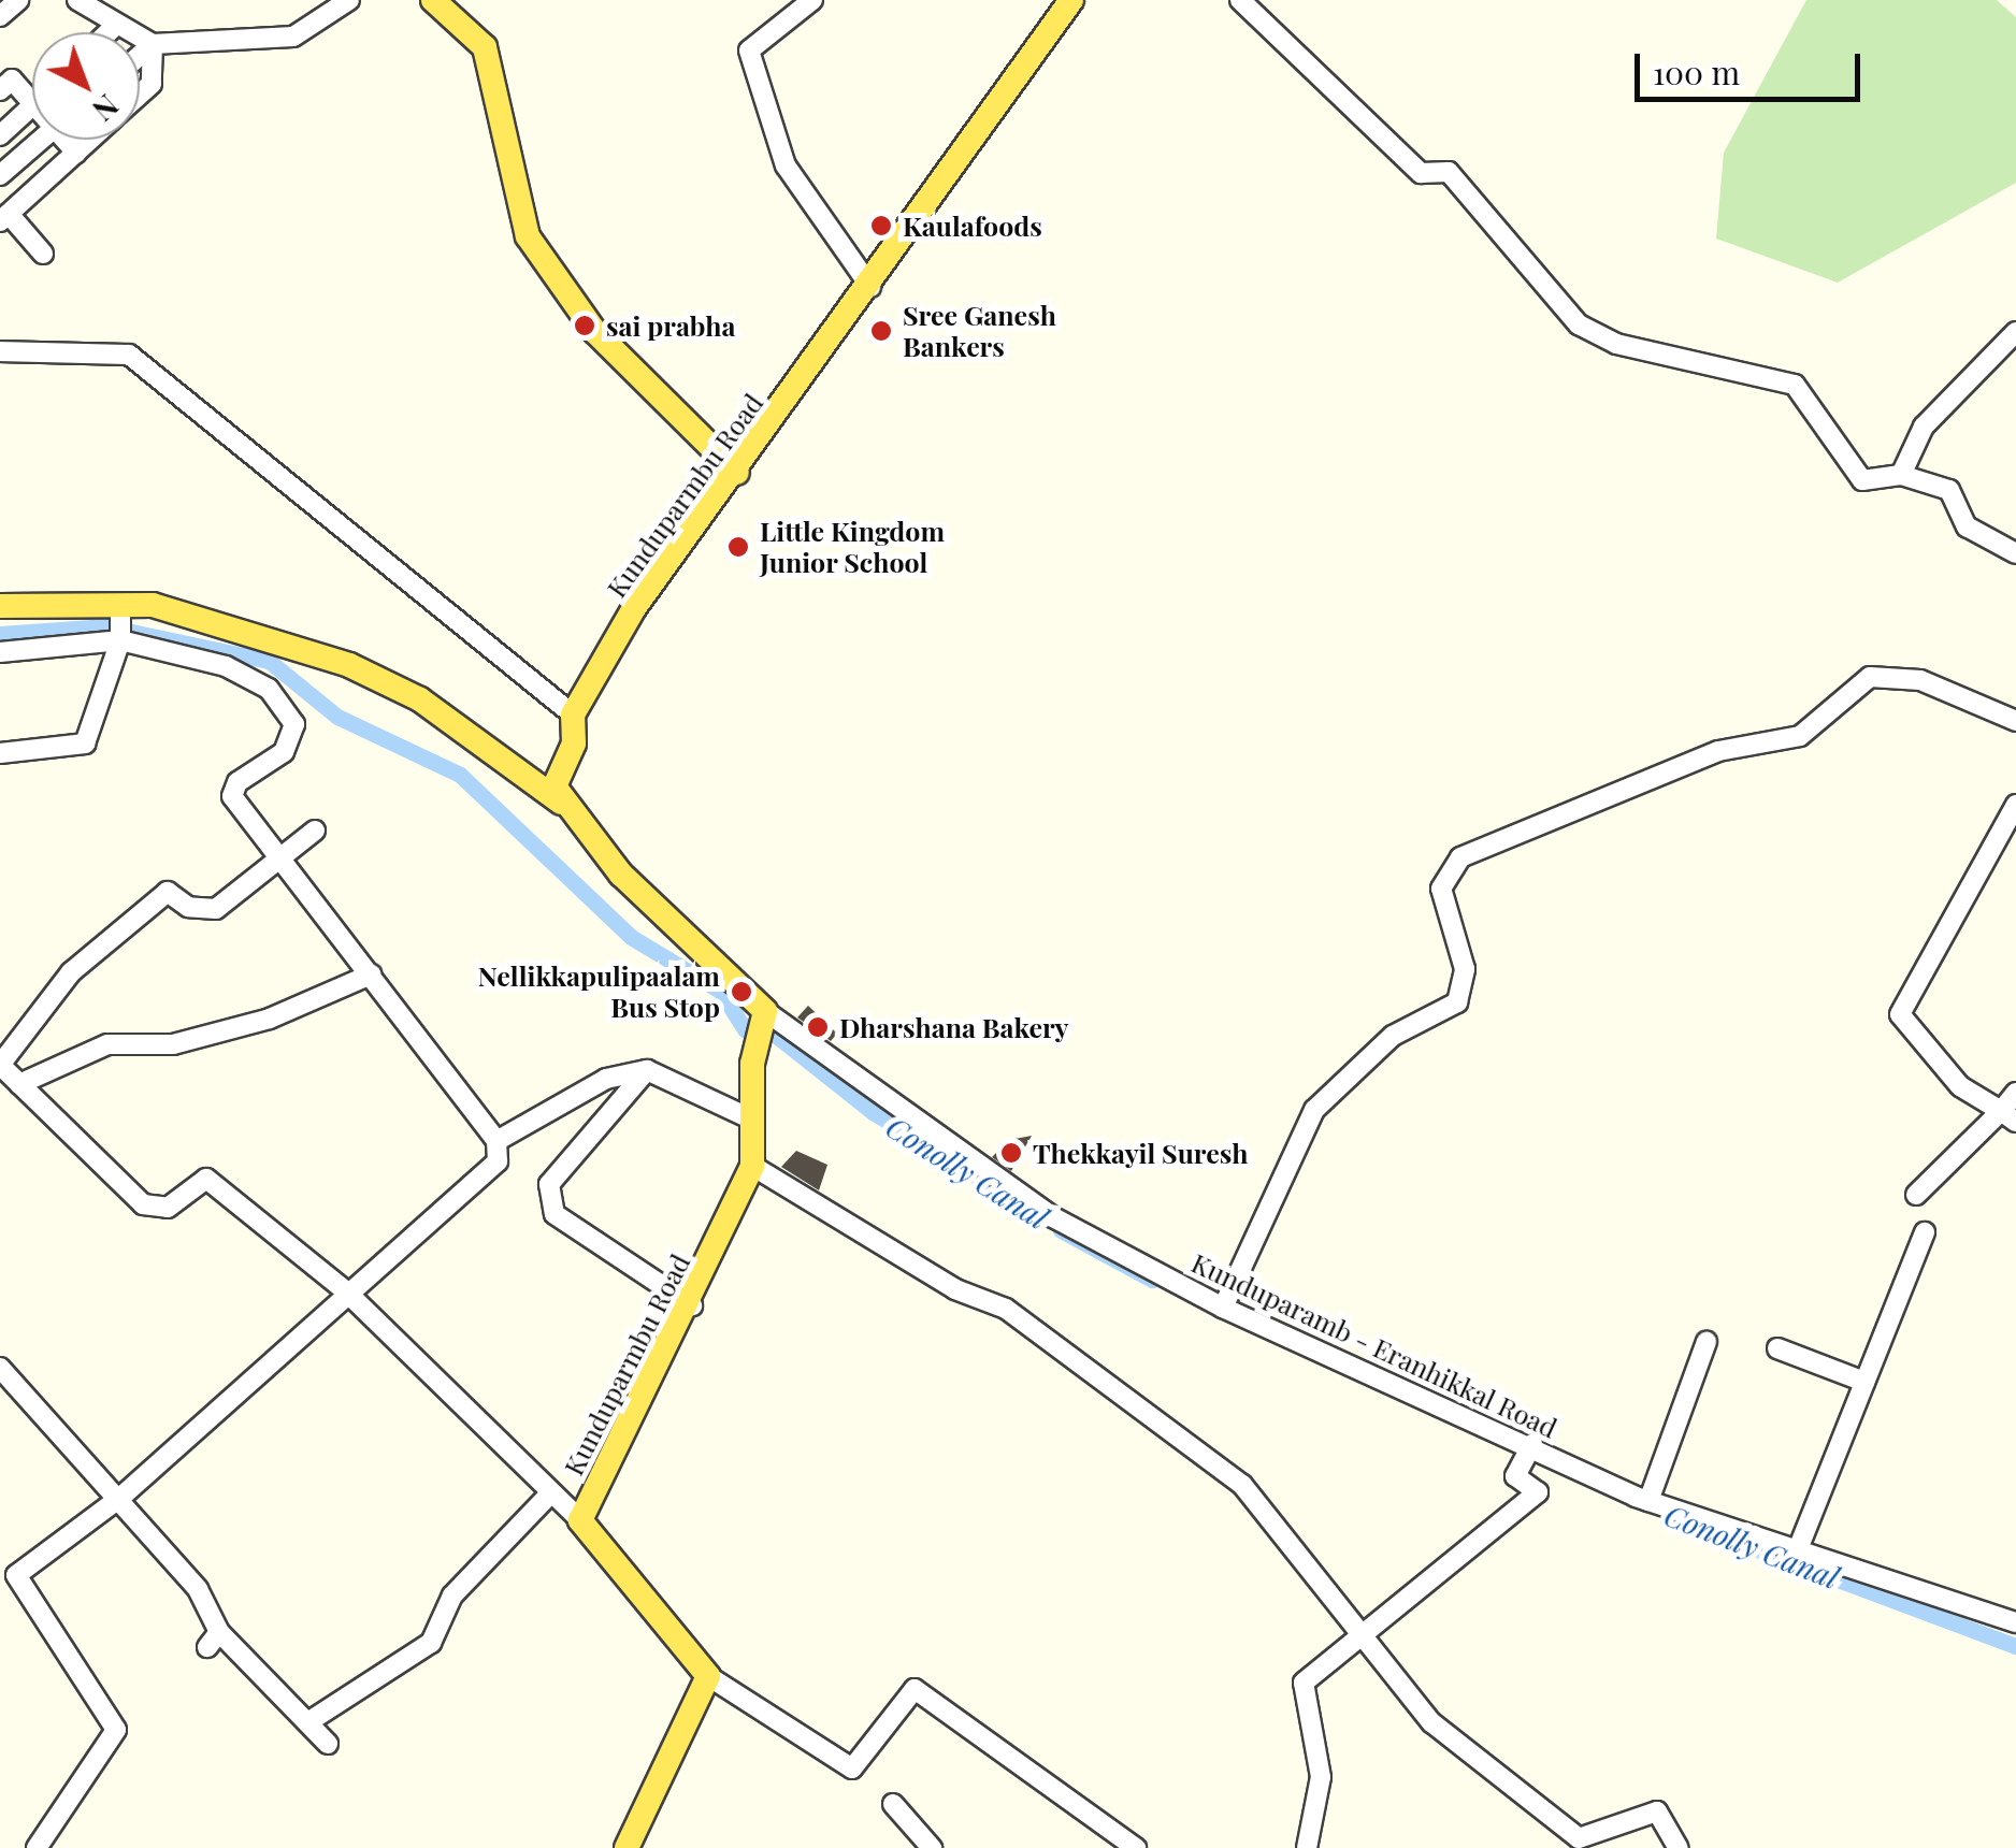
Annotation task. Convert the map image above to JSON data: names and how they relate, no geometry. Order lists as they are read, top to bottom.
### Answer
{
  "streets": {
    "main road": ["Kunduparmbu Road"],
    "street": ["Kunduparamb - Eranhikkal Road"]
  },
  "crossings": [
    ["Kunduparmbu Road", "Kunduparamb - Eranhikkal Road"]
  ],
  "water": ["Conolly Canal"],
  "places": [
    "Kaulafoods",
    "sai prabha",
    "Sree Ganesh Bankers",
    "Little Kingdom Junior School",
    "Nellikkapulipaalam Bus Stop",
    "Dharshana Bakery",
    "Thekkayil Suresh"
  ],
  "scale_bar": "100 m",
  "north": "bottom right"
}
